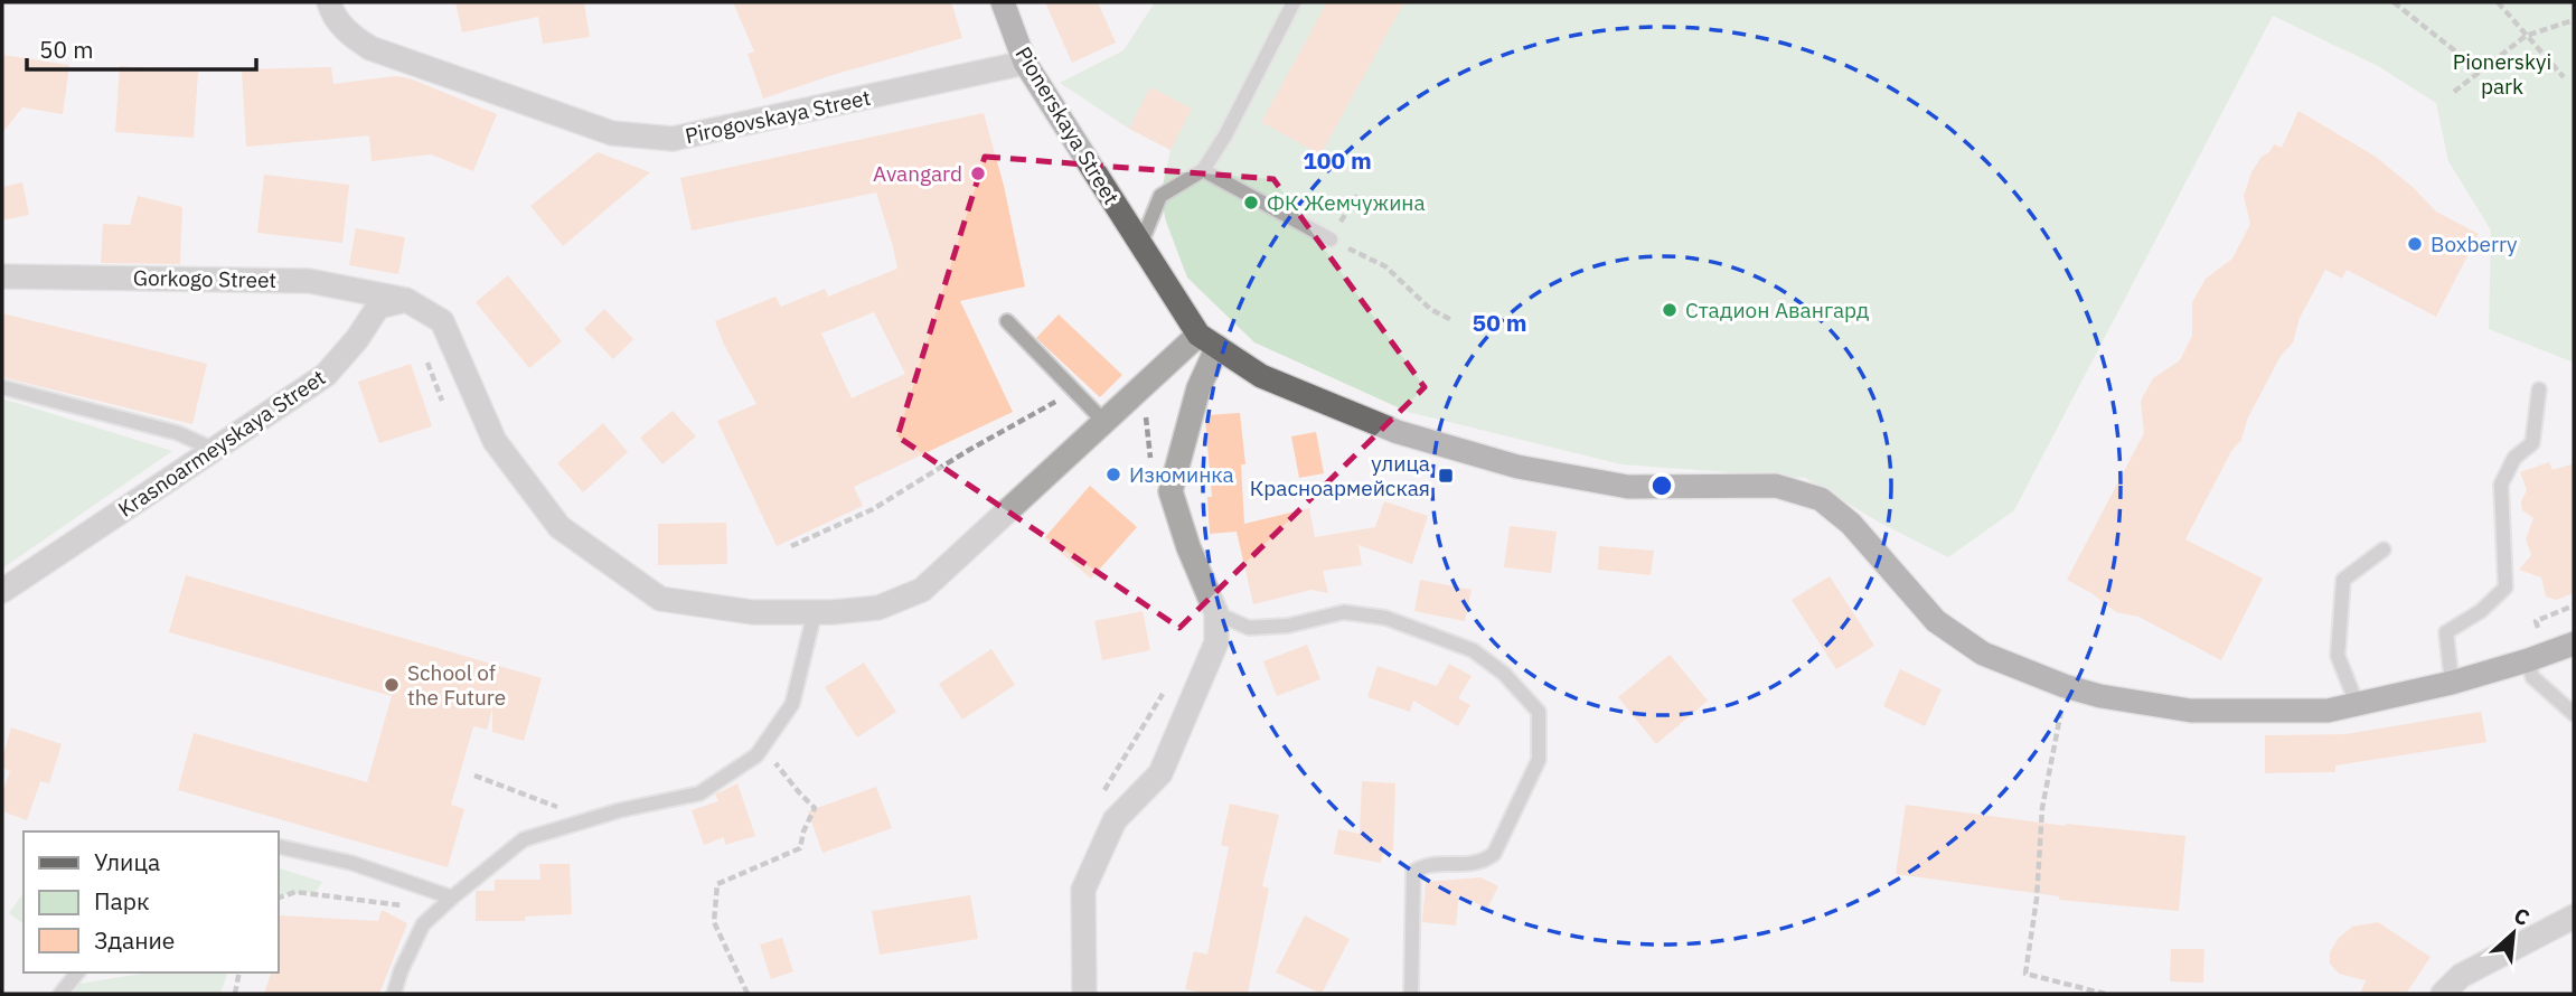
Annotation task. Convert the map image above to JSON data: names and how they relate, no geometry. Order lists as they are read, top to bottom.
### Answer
{
  "streets": {
    "main road": ["Pionerskaya Street"],
    "street": ["Pirogovskaya Street", "Gorkogo Street", "Krasnoarmeyskaya Street"]
  },
  "crossings": [
    ["Pirogovskaya Street", "Pionerskaya Street"],
    ["Gorkogo Street", "Krasnoarmeyskaya Street"]
  ],
  "parks": ["Pionerskyi park"],
  "places": {
    "other": [
      "Avangard",
      "ФК Жемчужина",
      "Boxberry",
      "Стадион Авангард",
      "Изюминка",
      "School of the Future"
    ],
    "transit": ["улица Красноармейская"]
  },
  "legend": ["Улица", "Парк", "Здание"],
  "scale_bar": "50 m",
  "north": "top right",
  "rings": ["100 m", "50 m"]
}
